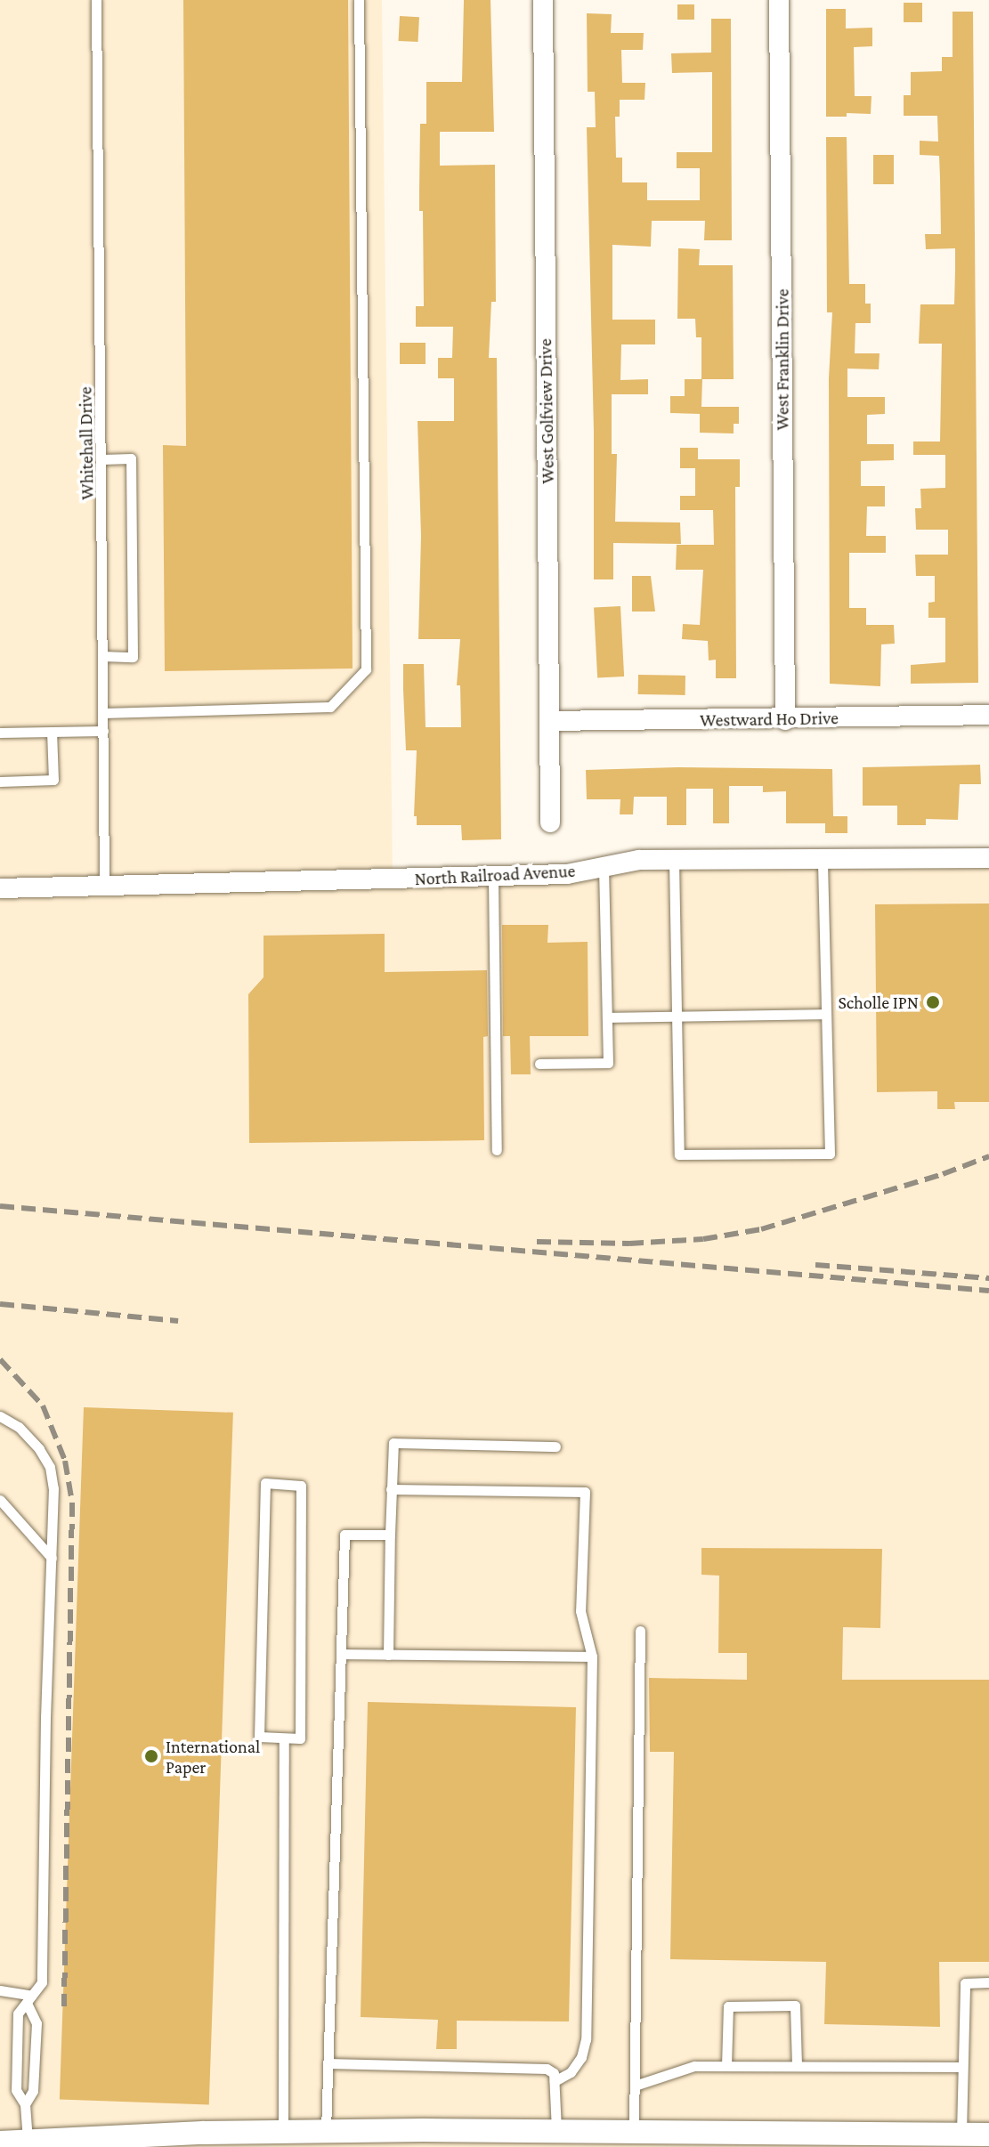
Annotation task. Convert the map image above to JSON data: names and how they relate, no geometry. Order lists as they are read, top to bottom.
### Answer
{
  "streets": {
    "street": [
      "West Franklin Drive",
      "West Golfview Drive",
      "Westward Ho Drive",
      "North Railroad Avenue"
    ],
    "lane": ["Whitehall Drive"]
  },
  "crossings": [
    ["West Franklin Drive", "Westward Ho Drive"],
    ["West Golfview Drive", "Westward Ho Drive"],
    ["Whitehall Drive", "North Railroad Avenue"]
  ],
  "places": ["Scholle IPN", "International Paper"]
}
